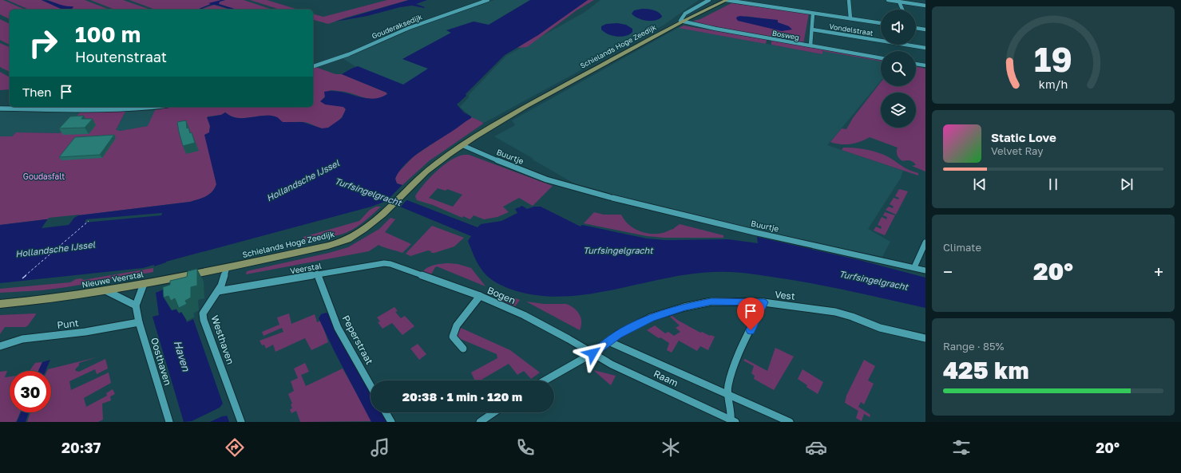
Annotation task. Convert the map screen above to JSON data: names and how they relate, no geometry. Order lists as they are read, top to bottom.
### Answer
{
  "streets": {
    "main road": ["Schielands Hoge Zeedijk", "Nieuwe Veerstal"],
    "street": [
      "Gouderaksedijk",
      "Vondelstraat",
      "Bosweg",
      "Buurtje",
      "Veerstal",
      "Bogen",
      "Vest",
      "Punt",
      "Westhaven",
      "Peperstraat",
      "Oosthaven",
      "Raam"
    ]
  },
  "crossings": [
    ["Bosweg", "Schielands Hoge Zeedijk"],
    ["Schielands Hoge Zeedijk", "Buurtje"],
    ["Schielands Hoge Zeedijk", "Nieuwe Veerstal"],
    ["Schielands Hoge Zeedijk", "Westhaven"],
    ["Veerstal", "Bogen"],
    ["Veerstal", "Westhaven"],
    ["Veerstal", "Peperstraat"],
    ["Nieuwe Veerstal", "Westhaven"],
    ["Bogen", "Vest"],
    ["Bogen", "Raam"],
    ["Vest", "Raam"],
    ["Punt", "Oosthaven"]
  ],
  "water": ["Hollandsche IJssel", "Turfsingelgracht", "Haven"],
  "parks": ["Goudasfalt"],
  "page": {
    "turn": ["100 m", "Houtenstraat"],
    "then": "Then",
    "song": ["Static Love", "Velvet Ray"],
    "tile": [
      "Climate",
      ["Range · 85%", "425 km"]
    ],
    "heat": ["−", "20°", "+"],
    "limit": "30",
    "trip": "20:38 · 1 min · 120 m",
    "tabs": ["20:37", "20°"],
    "gauge": ["19", "km/h"]
  }
}
